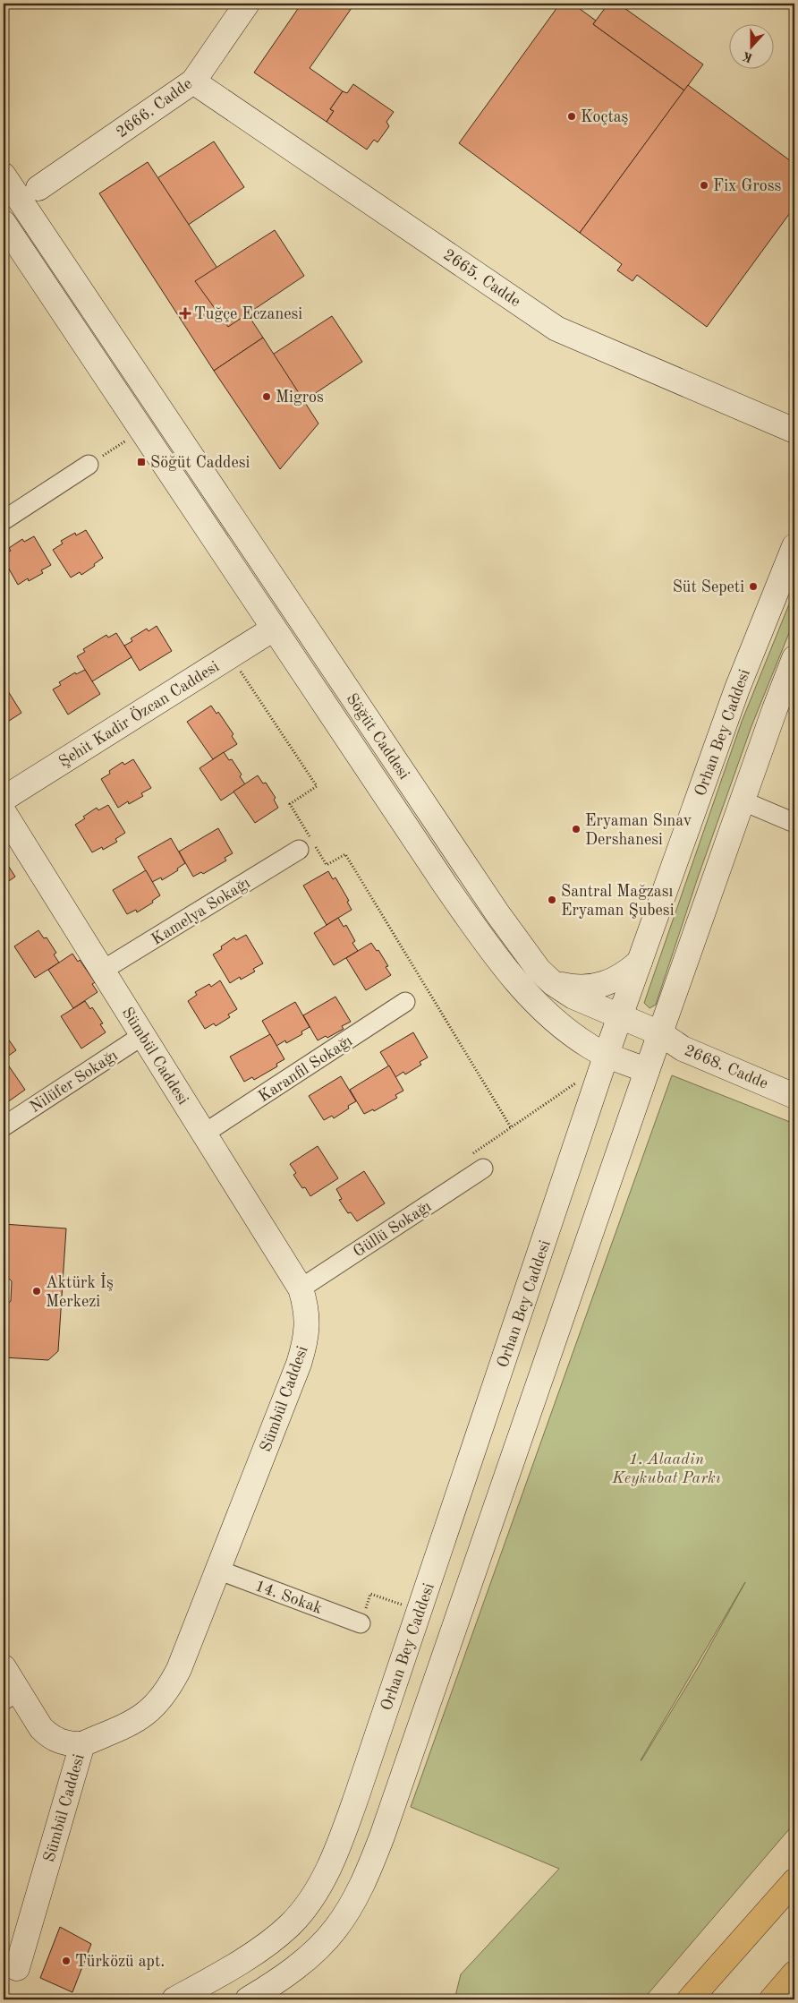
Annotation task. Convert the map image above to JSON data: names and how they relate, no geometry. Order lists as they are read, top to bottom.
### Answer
{
  "streets": {
    "main road": [
      "2666. Cadde",
      "2665. Cadde",
      "Şehit Kadir Özcan Caddesi",
      "Orhan Bey Caddesi",
      "Söğüt Caddesi",
      "Sümbül Caddesi",
      "2668. Cadde"
    ],
    "street": [
      "Kamelya Sokağı",
      "Karanfil Sokağı",
      "Nilüfer Sokağı",
      "Güllü Sokağı",
      "14. Sokak"
    ]
  },
  "crossings": [
    ["2666. Cadde", "2665. Cadde"],
    ["Şehit Kadir Özcan Caddesi", "Söğüt Caddesi"],
    ["Orhan Bey Caddesi", "Söğüt Caddesi"],
    ["Orhan Bey Caddesi", "2668. Cadde"],
    ["Söğüt Caddesi", "2668. Cadde"],
    ["Kamelya Sokağı", "Sümbül Caddesi"],
    ["Sümbül Caddesi", "Karanfil Sokağı"],
    ["Sümbül Caddesi", "Nilüfer Sokağı"],
    ["Sümbül Caddesi", "Güllü Sokağı"],
    ["Sümbül Caddesi", "14. Sokak"]
  ],
  "parks": ["1. Alaadin Keykubat Parkı"],
  "places": {
    "other": [
      "Koçtaş",
      "Fix Gross",
      "Migros",
      "Süt Sepeti",
      "Eryaman Sınav Dershanesi",
      "Santral Mağzası Eryaman Şubesi",
      "Aktürk İş Merkezi",
      "Türközü apt."
    ],
    "health": ["Tuğçe Eczanesi"],
    "transit": ["Söğüt Caddesi"]
  },
  "north": "bottom"
}
